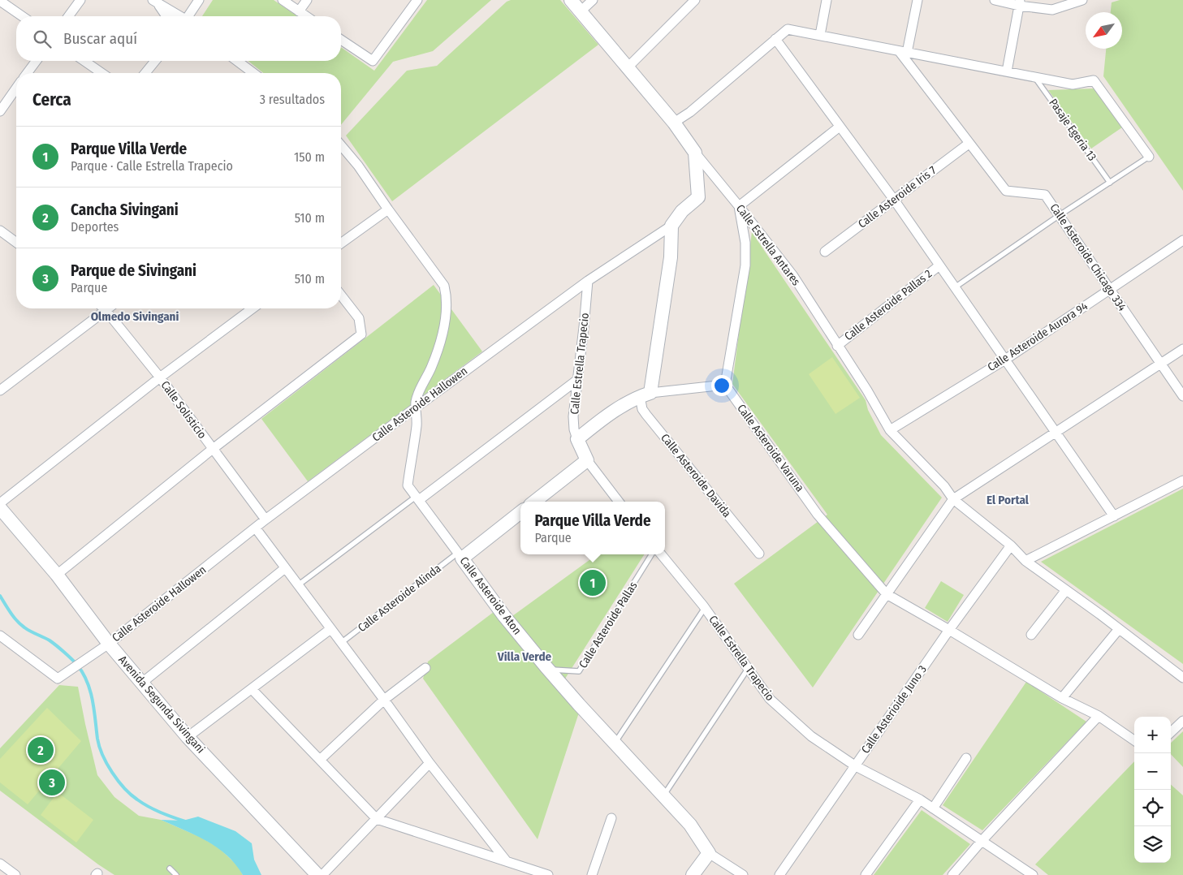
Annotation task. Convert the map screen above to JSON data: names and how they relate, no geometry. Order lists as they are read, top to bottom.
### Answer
{
  "streets": {
    "street": [
      "Calle Asteroide Iris 7",
      "Calle Estrella Antares",
      "Calle Asteroide Chicago 334",
      "Calle Asteroide Pallas 2",
      "Calle Asteroide Aurora 94",
      "Calle Estrella Trapecio",
      "Calle Asteroide Hallowen",
      "Calle Solisticio",
      "Calle Asteroide Varuna",
      "Calle Asteroide Davida",
      "Calle Asteroide Aton",
      "Calle Asteroide Alinda",
      "Avenida Segunda Sivingani",
      "Calle Asterioide Juno 3"
    ],
    "lane": ["Pasaje Egeria 13", "Calle Asteroide Pallas"]
  },
  "crossings": [
    ["Calle Asteroide Iris 7", "Calle Asteroide Chicago 334"],
    ["Calle Estrella Antares", "Calle Asteroide Pallas 2"],
    ["Calle Estrella Antares", "Calle Asteroide Aurora 94"],
    ["Calle Estrella Antares", "Calle Asteroide Hallowen"],
    ["Calle Estrella Antares", "Calle Asterioide Juno 3"],
    ["Calle Asteroide Chicago 334", "Calle Asteroide Aurora 94"],
    ["Calle Estrella Trapecio", "Calle Asteroide Hallowen"],
    ["Calle Estrella Trapecio", "Calle Asterioide Juno 3"],
    ["Calle Asteroide Hallowen", "Calle Solisticio"],
    ["Calle Asteroide Hallowen", "Calle Asteroide Davida"],
    ["Calle Asteroide Hallowen", "Calle Asteroide Aton"],
    ["Calle Asteroide Hallowen", "Avenida Segunda Sivingani"],
    ["Calle Asteroide Varuna", "Calle Asterioide Juno 3"],
    ["Calle Asteroide Aton", "Calle Asteroide Alinda"],
    ["Calle Asteroide Aton", "Calle Asteroide Pallas"]
  ],
  "districts": ["Olmedo Sivingani", "El Portal", "Villa Verde"],
  "north": "bottom left",
  "page": {
    "search": "Buscar aquí",
    "heading": ["Cerca", "3 resultados"],
    "list": [
      {
        "mark": "1",
        "name": "Parque Villa Verde",
        "note": "Parque · Calle Estrella Trapecio",
        "value": "150 m"
      },
      {
        "mark": "2",
        "name": "Cancha Sivingani",
        "note": "Deportes",
        "value": "510 m"
      },
      {
        "mark": "3",
        "name": "Parque de Sivingani",
        "note": "Parque",
        "value": "510 m"
      }
    ],
    "popup": ["Parque Villa Verde", "Parque"],
    "pins": ["1", "2", "3"],
    "map_buttons": ["+", "−"]
  }
}
